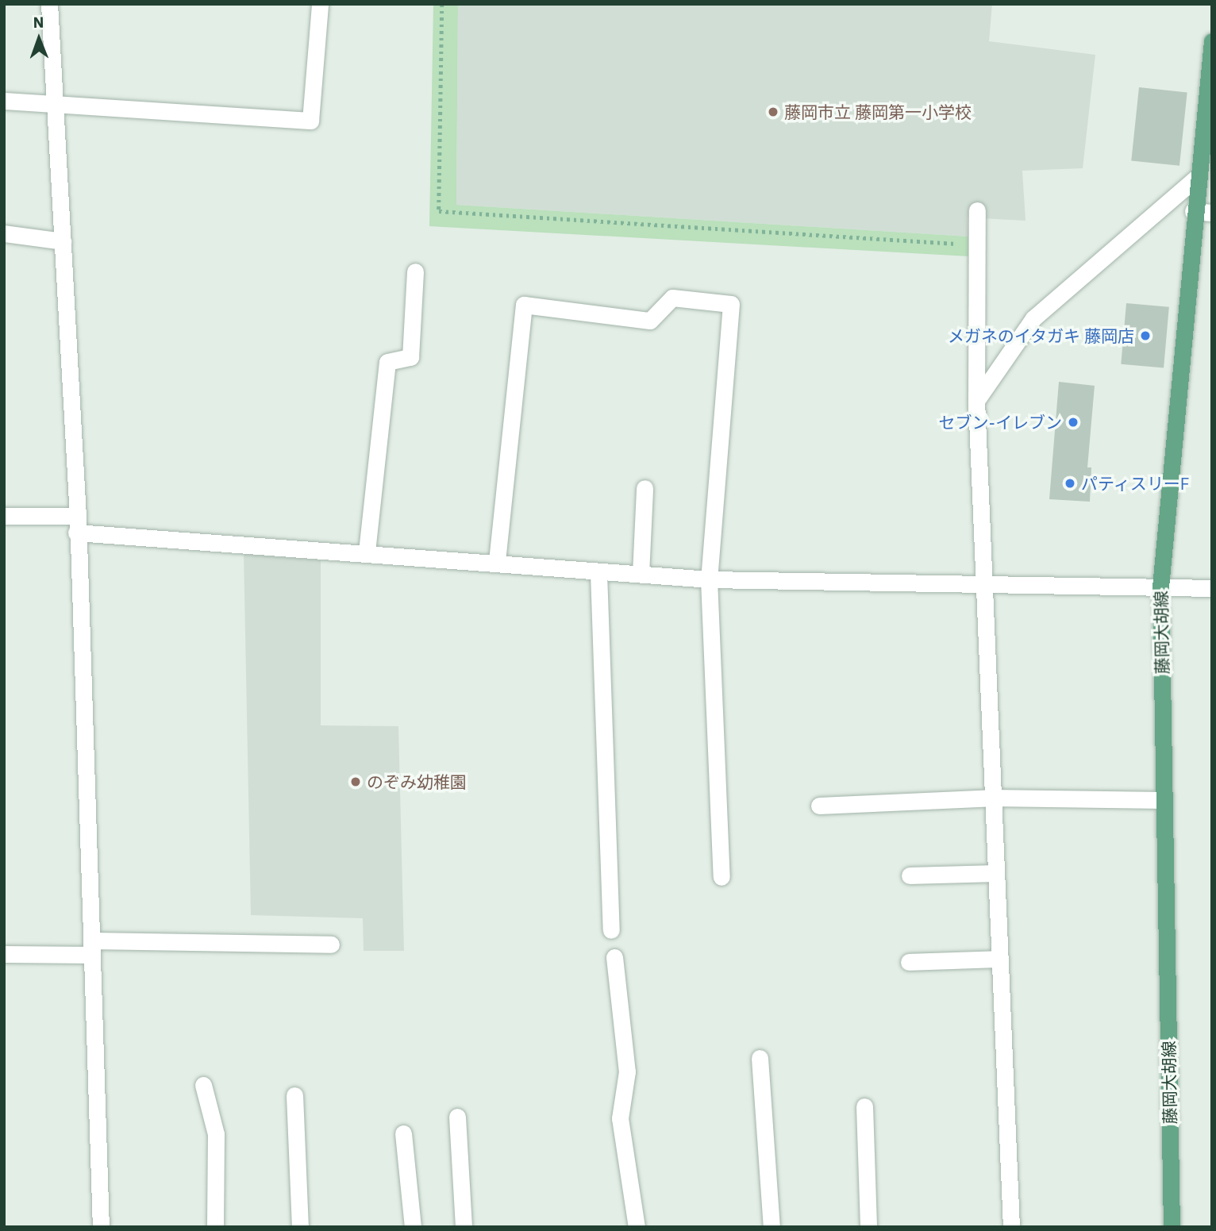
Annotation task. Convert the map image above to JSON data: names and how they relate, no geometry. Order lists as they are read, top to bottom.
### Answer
{
  "streets": {
    "main road": ["藤岡大胡線"]
  },
  "places": [
    "藤岡市立 藤岡第一小学校",
    "メガネのイタガキ 藤岡店",
    "セブン-イレブン",
    "パティスリーF",
    "のぞみ幼稚園"
  ],
  "north": "top"
}
